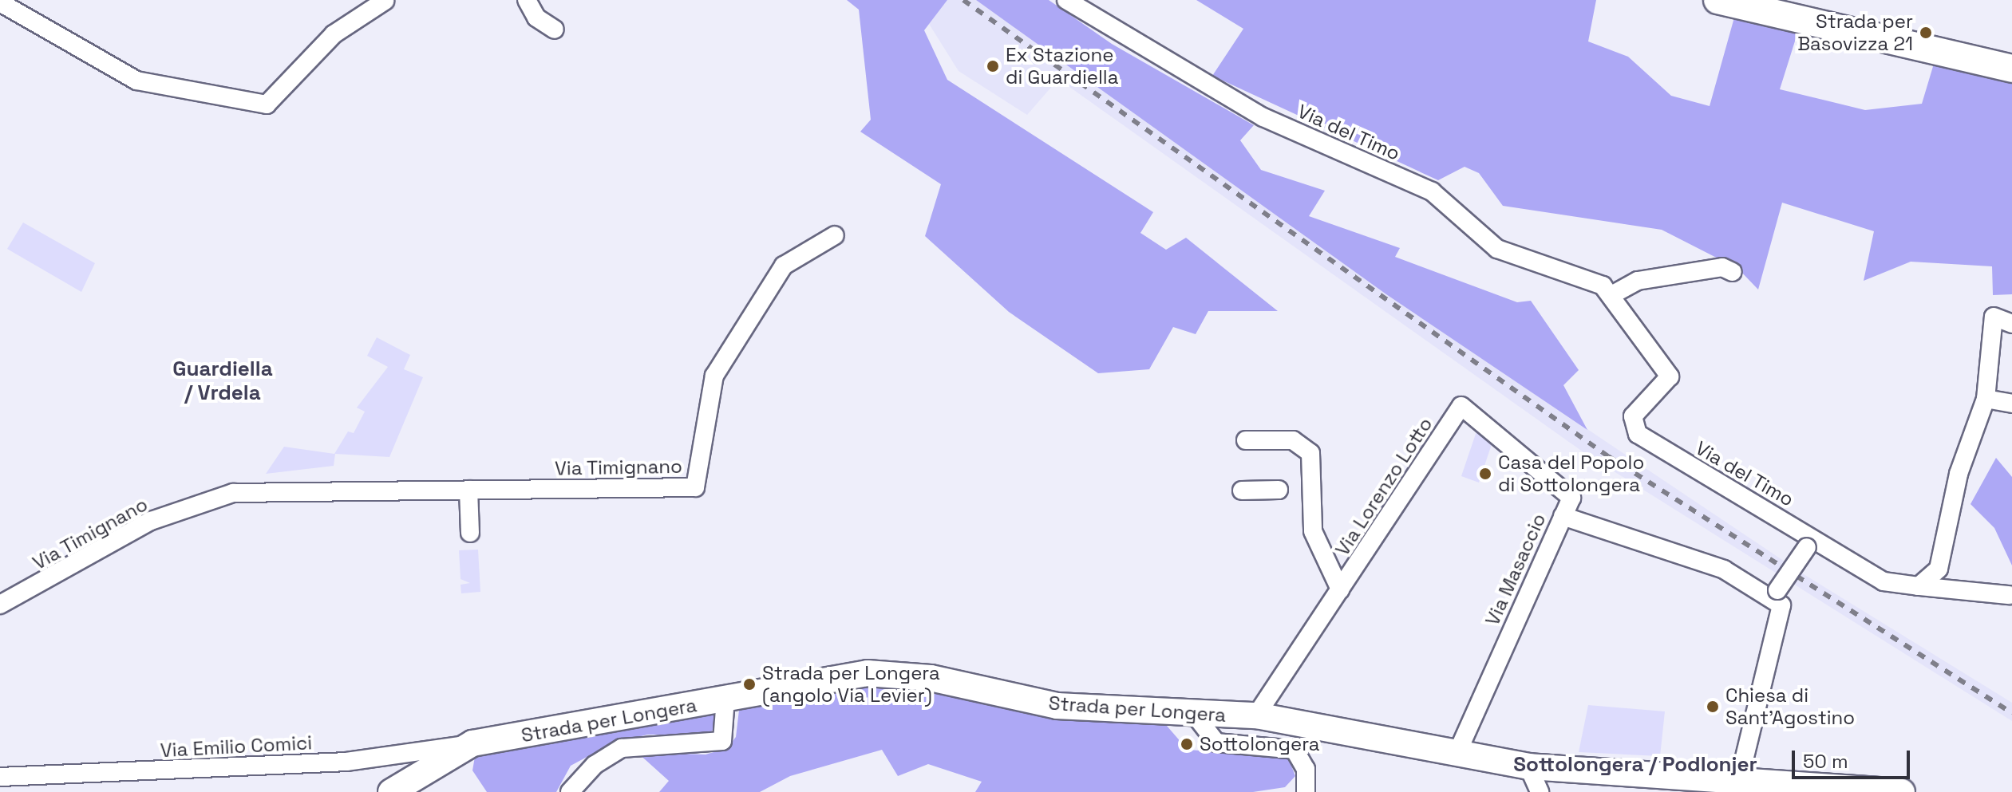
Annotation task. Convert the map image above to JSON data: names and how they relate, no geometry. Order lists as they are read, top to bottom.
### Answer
{
  "streets": {
    "street": [
      "Via del Timo",
      "Via Timignano",
      "Via Lorenzo Lotto",
      "Via Masaccio",
      "Strada per Longera",
      "Via Emilio Comici"
    ]
  },
  "crossings": [
    ["Via Lorenzo Lotto", "Via Masaccio"],
    ["Via Lorenzo Lotto", "Strada per Longera"],
    ["Via Masaccio", "Strada per Longera"],
    ["Strada per Longera", "Via Emilio Comici"]
  ],
  "districts": ["Guardiella / Vrdela", "Sottolongera / Podlonjer"],
  "places": [
    "Strada per Basovizza 21",
    "Ex Stazione di Guardiella",
    "Casa del Popolo di Sottolongera",
    "Strada per Longera (angolo Via Levier)",
    "Chiesa di Sant'Agostino",
    "Sottolongera"
  ],
  "scale_bar": "50 m"
}
